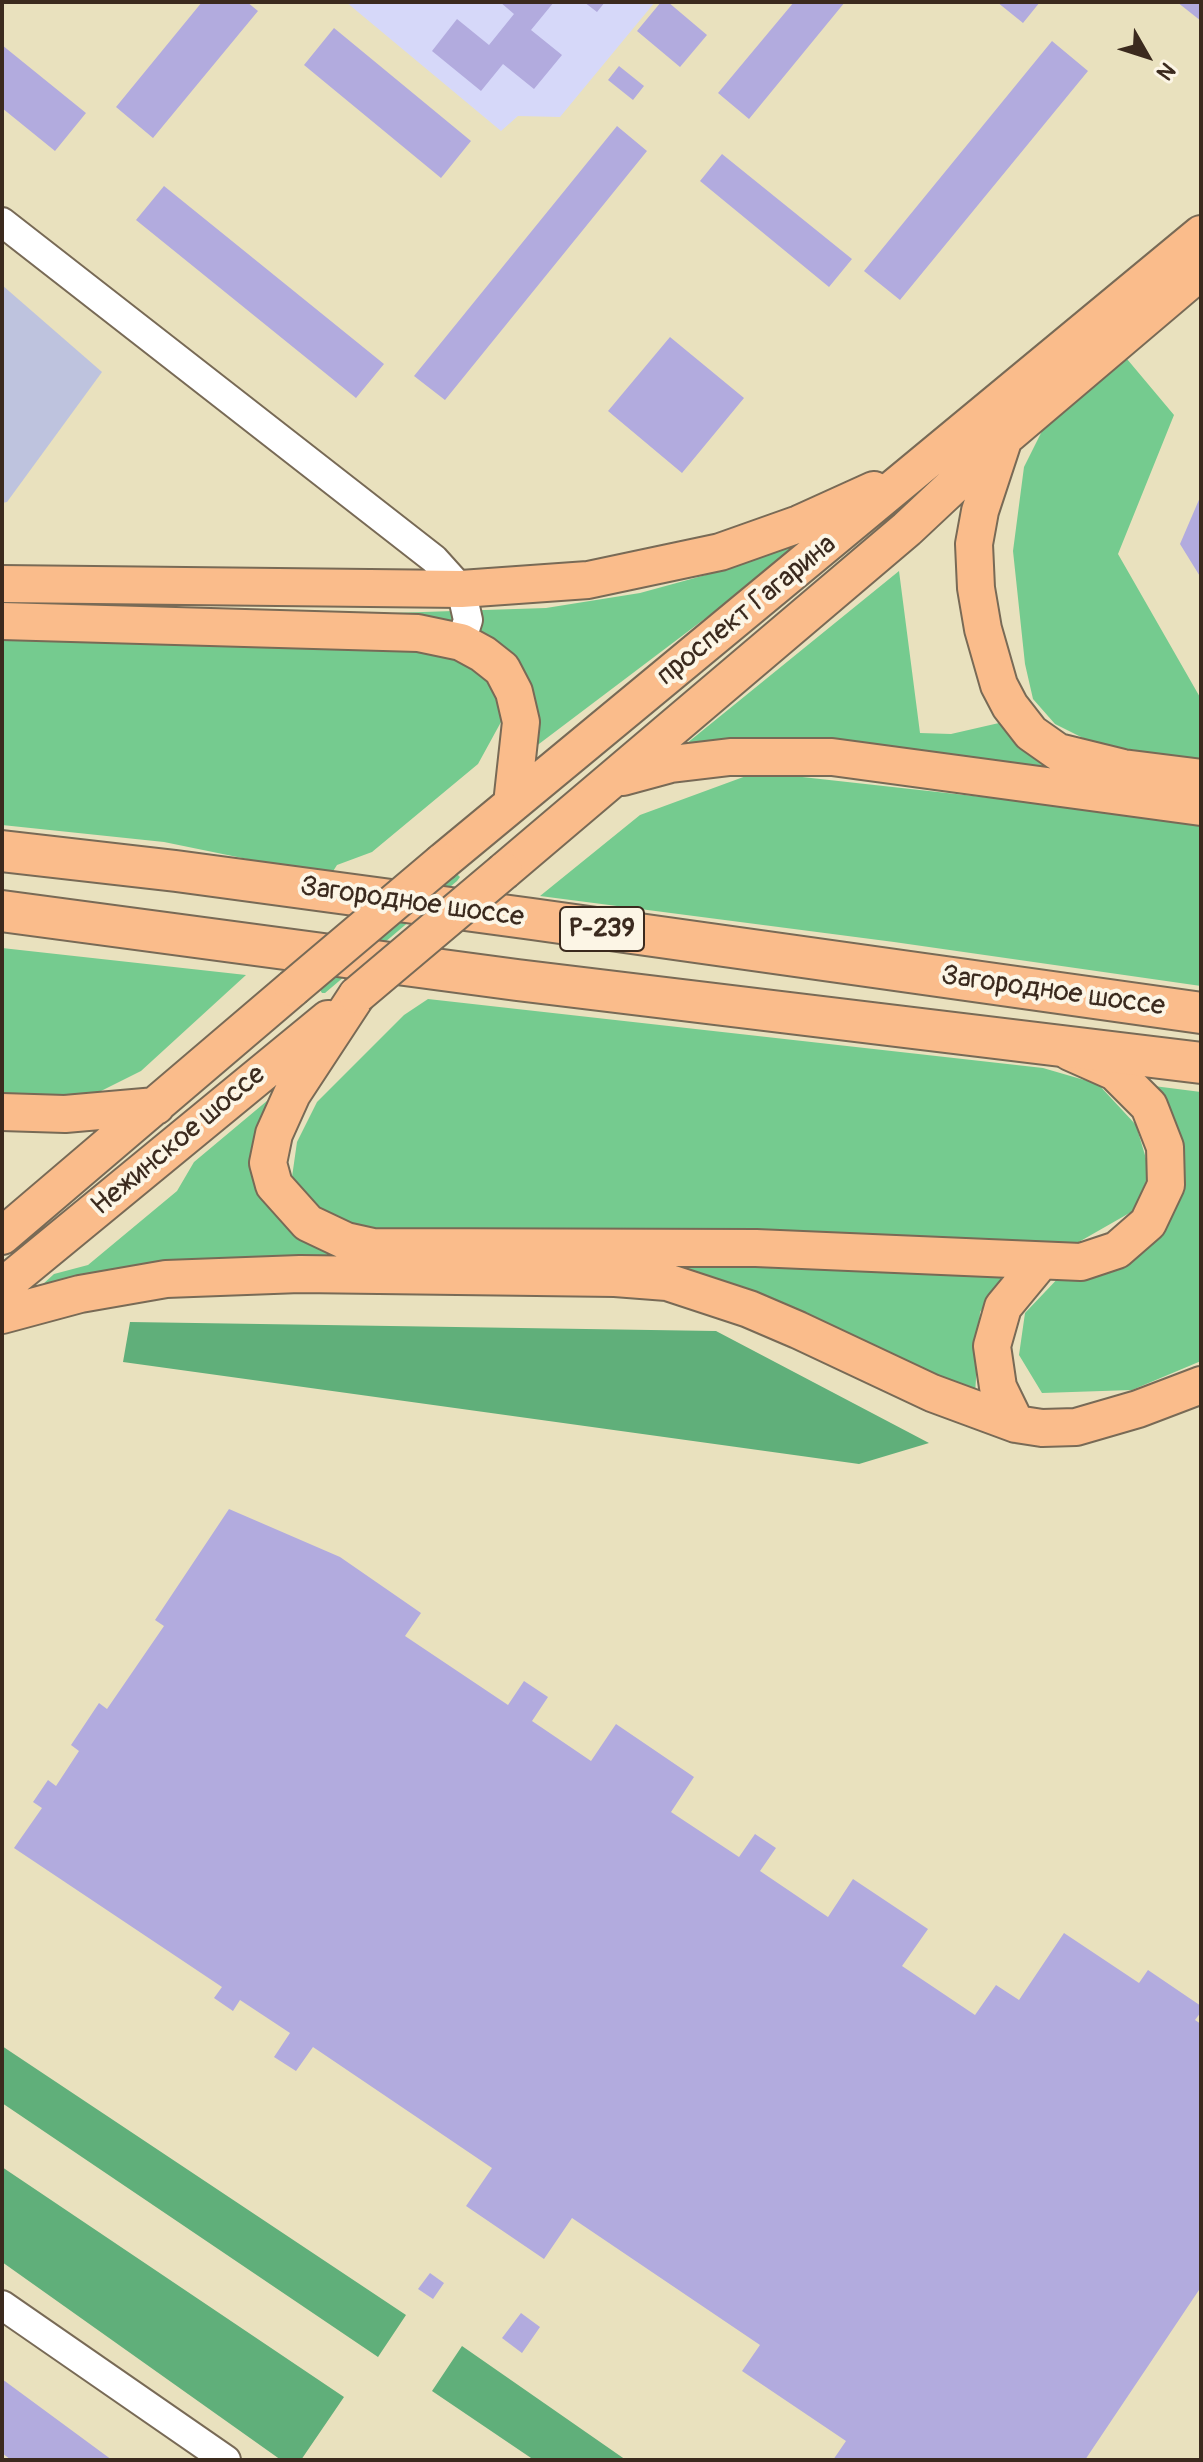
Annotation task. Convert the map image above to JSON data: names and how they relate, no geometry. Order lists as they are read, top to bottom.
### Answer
{
  "streets": {
    "highway": ["Загородное шоссе", "Р-239"],
    "main road": ["проспект Гагарина", "Нежинское шоссе"]
  },
  "crossings": [
    ["проспект Гагарина", "Нежинское шоссе"]
  ],
  "north": "bottom right"
}
